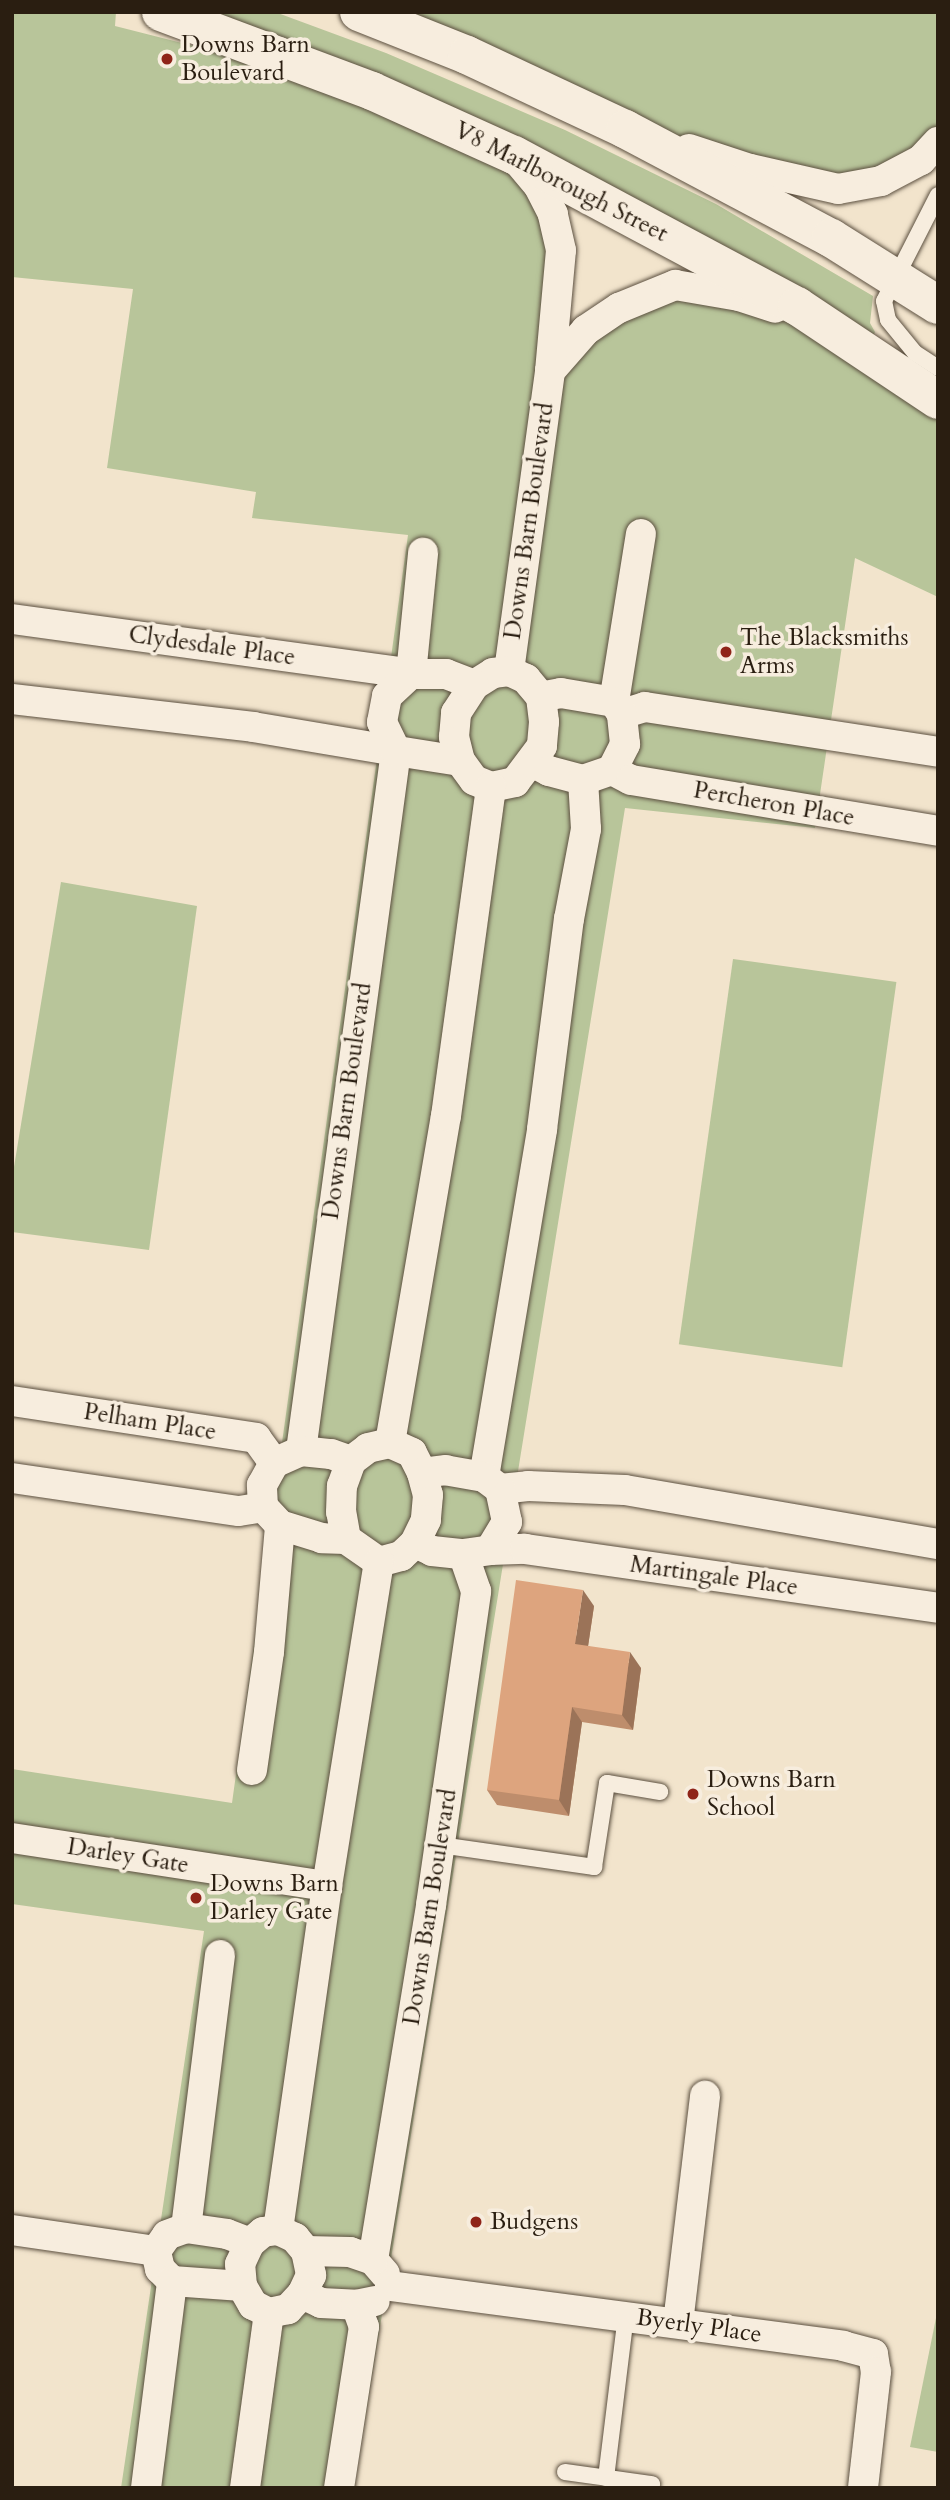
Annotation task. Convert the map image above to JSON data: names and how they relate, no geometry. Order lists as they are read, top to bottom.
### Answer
{
  "streets": {
    "main road": ["V8 Marlborough Street"],
    "street": [
      "Downs Barn Boulevard",
      "Clydesdale Place",
      "Percheron Place",
      "Pelham Place",
      "Martingale Place",
      "Darley Gate",
      "Byerly Place"
    ]
  },
  "crossings": [
    ["V8 Marlborough Street", "Downs Barn Boulevard"],
    ["Downs Barn Boulevard", "Clydesdale Place"],
    ["Downs Barn Boulevard", "Pelham Place"],
    ["Downs Barn Boulevard", "Martingale Place"]
  ],
  "places": [
    "Downs Barn Boulevard",
    "The Blacksmiths Arms",
    "Downs Barn School",
    "Downs Barn Darley Gate",
    "Budgens"
  ]
}
